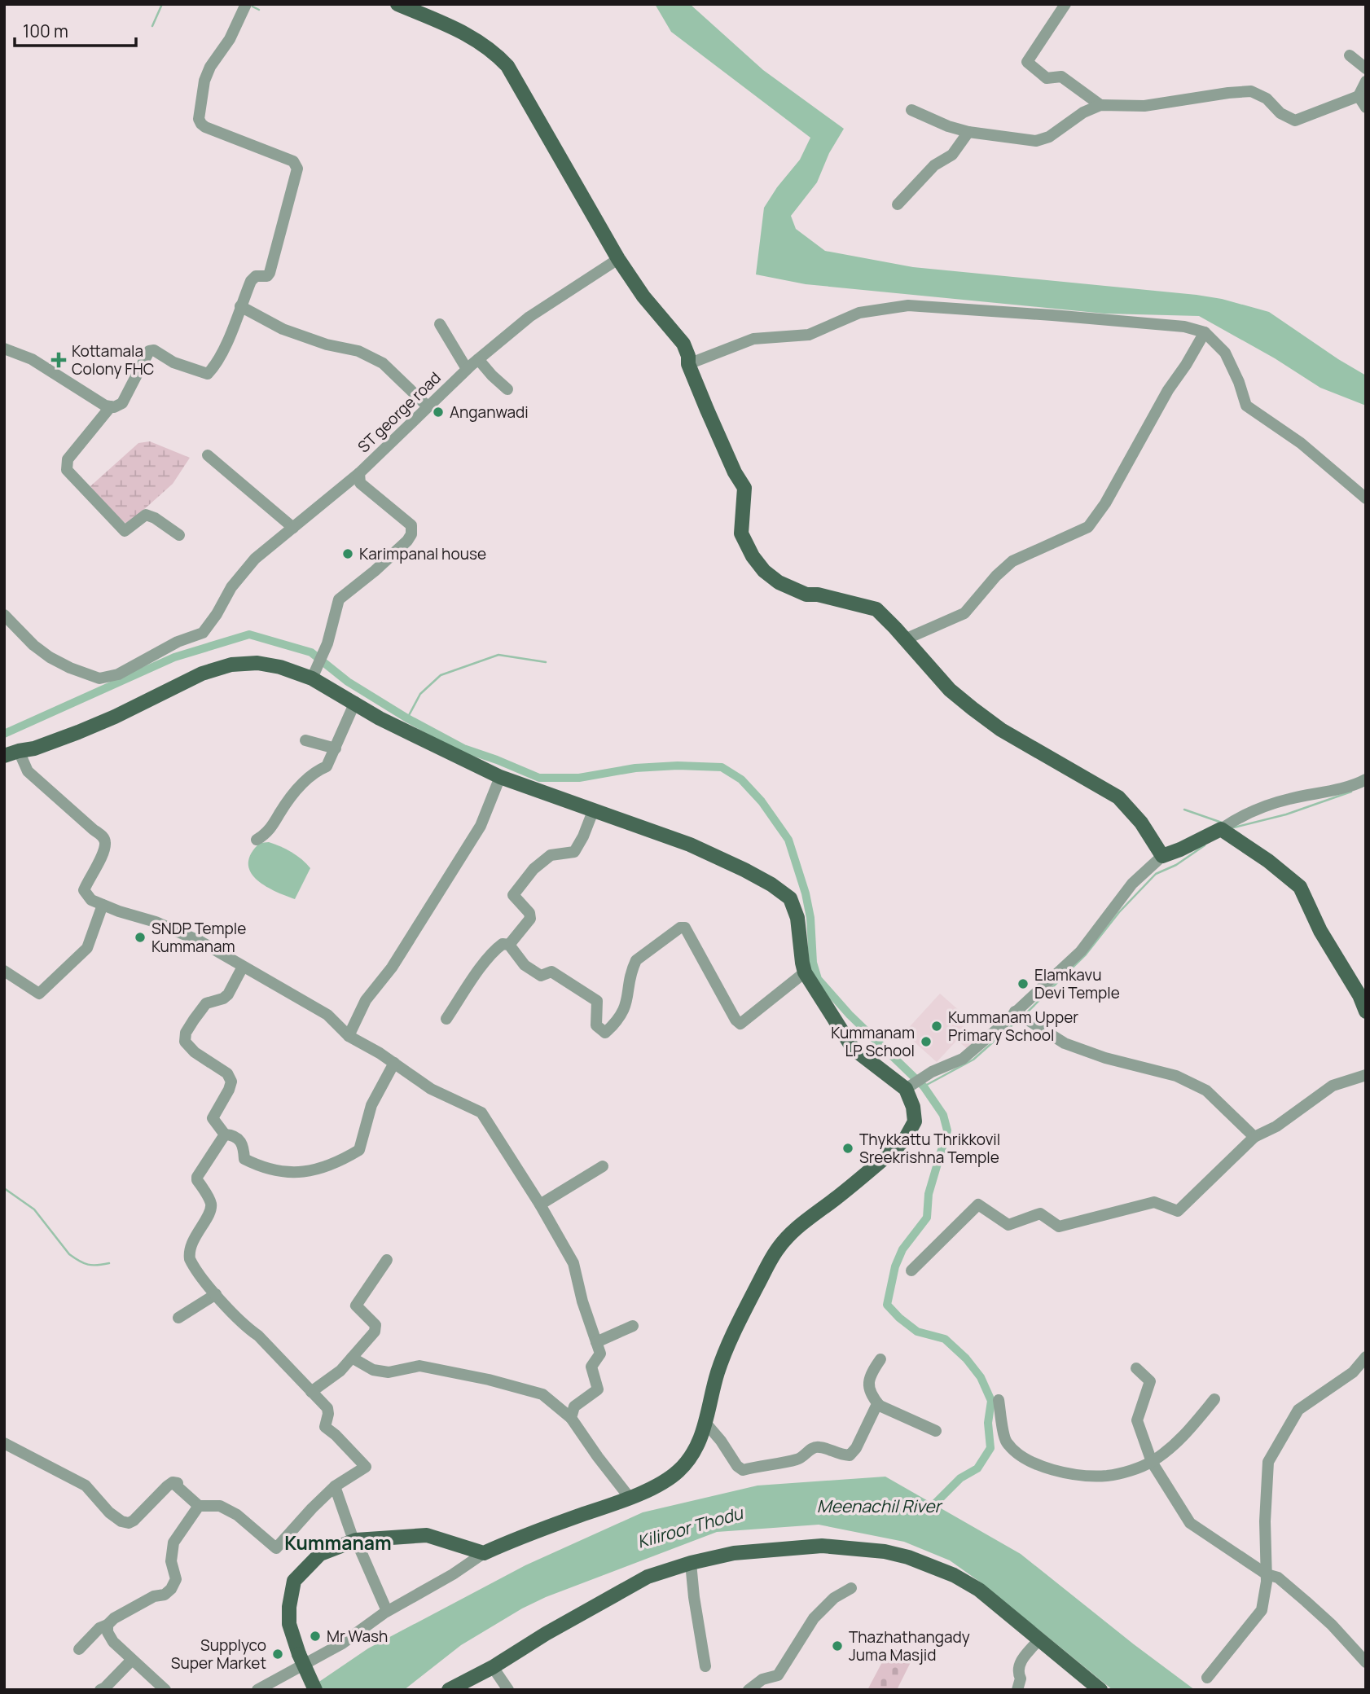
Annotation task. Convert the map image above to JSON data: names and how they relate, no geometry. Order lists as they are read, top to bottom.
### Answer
{
  "streets": {
    "street": ["ST george road"]
  },
  "districts": ["Kummanam"],
  "water": ["Meenachil River", "Kiliroor Thodu"],
  "places": {
    "health": ["Kottamala Colony FHC"],
    "other": [
      "Anganwadi",
      "Karimpanal house",
      "SNDP Temple Kummanam",
      "Elamkavu Devi Temple",
      "Kummanam Upper Primary School",
      "Kummanam LP School",
      "Thykkattu Thrikkovil Sreekrishna Temple",
      "Mr Wash",
      "Thazhathangady Juma Masjid",
      "Supplyco Super Market"
    ]
  },
  "scale_bar": "100 m"
}
